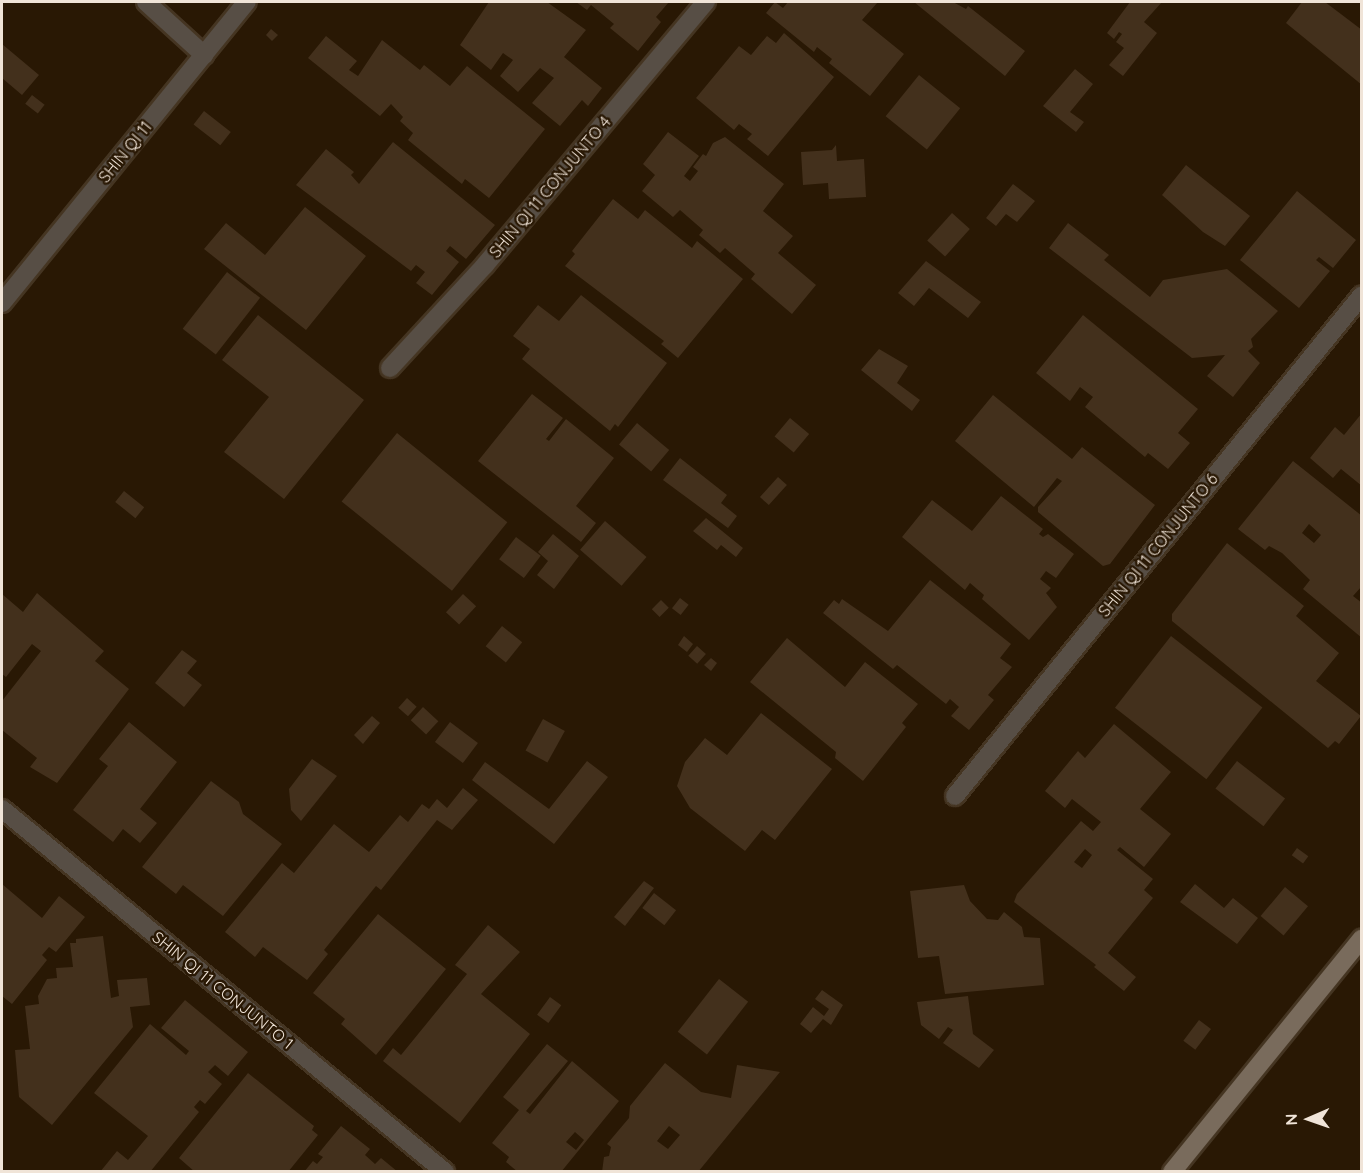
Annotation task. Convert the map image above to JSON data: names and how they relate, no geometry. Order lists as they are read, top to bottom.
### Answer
{
  "streets": {
    "street": [
      "SHIN QI 11",
      "SHIN QI 11 CONJUNTO 4",
      "SHIN QI 11 CONJUNTO 6",
      "SHIN QI 11 CONJUNTO 1"
    ]
  },
  "north": "left"
}
